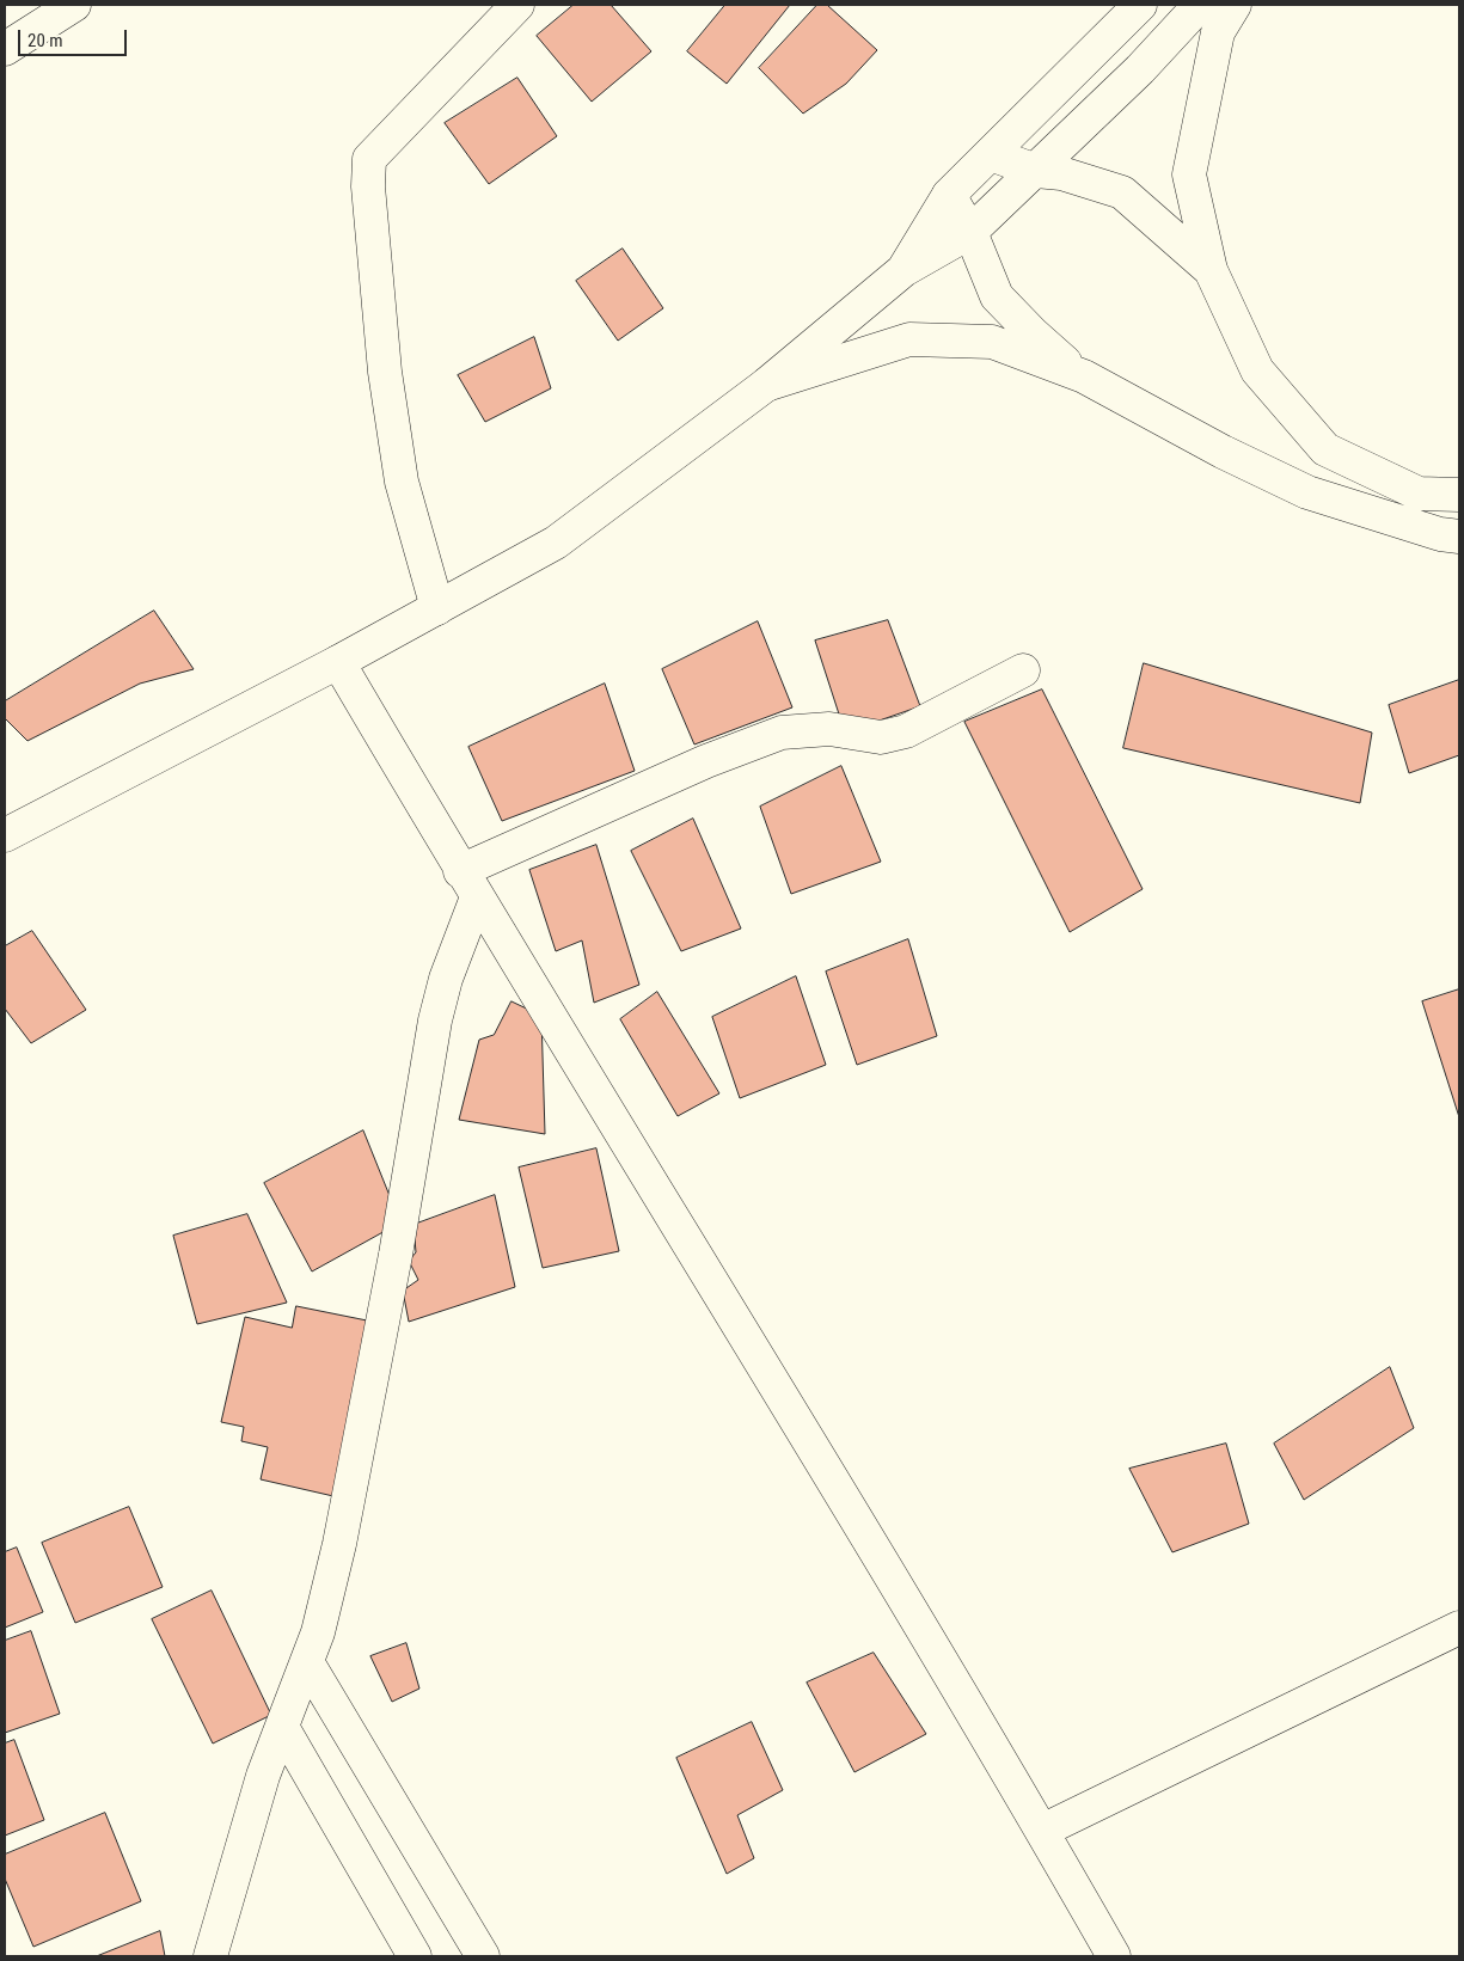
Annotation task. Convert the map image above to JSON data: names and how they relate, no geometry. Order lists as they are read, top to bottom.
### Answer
{
  "scale_bar": "20 m"
}
